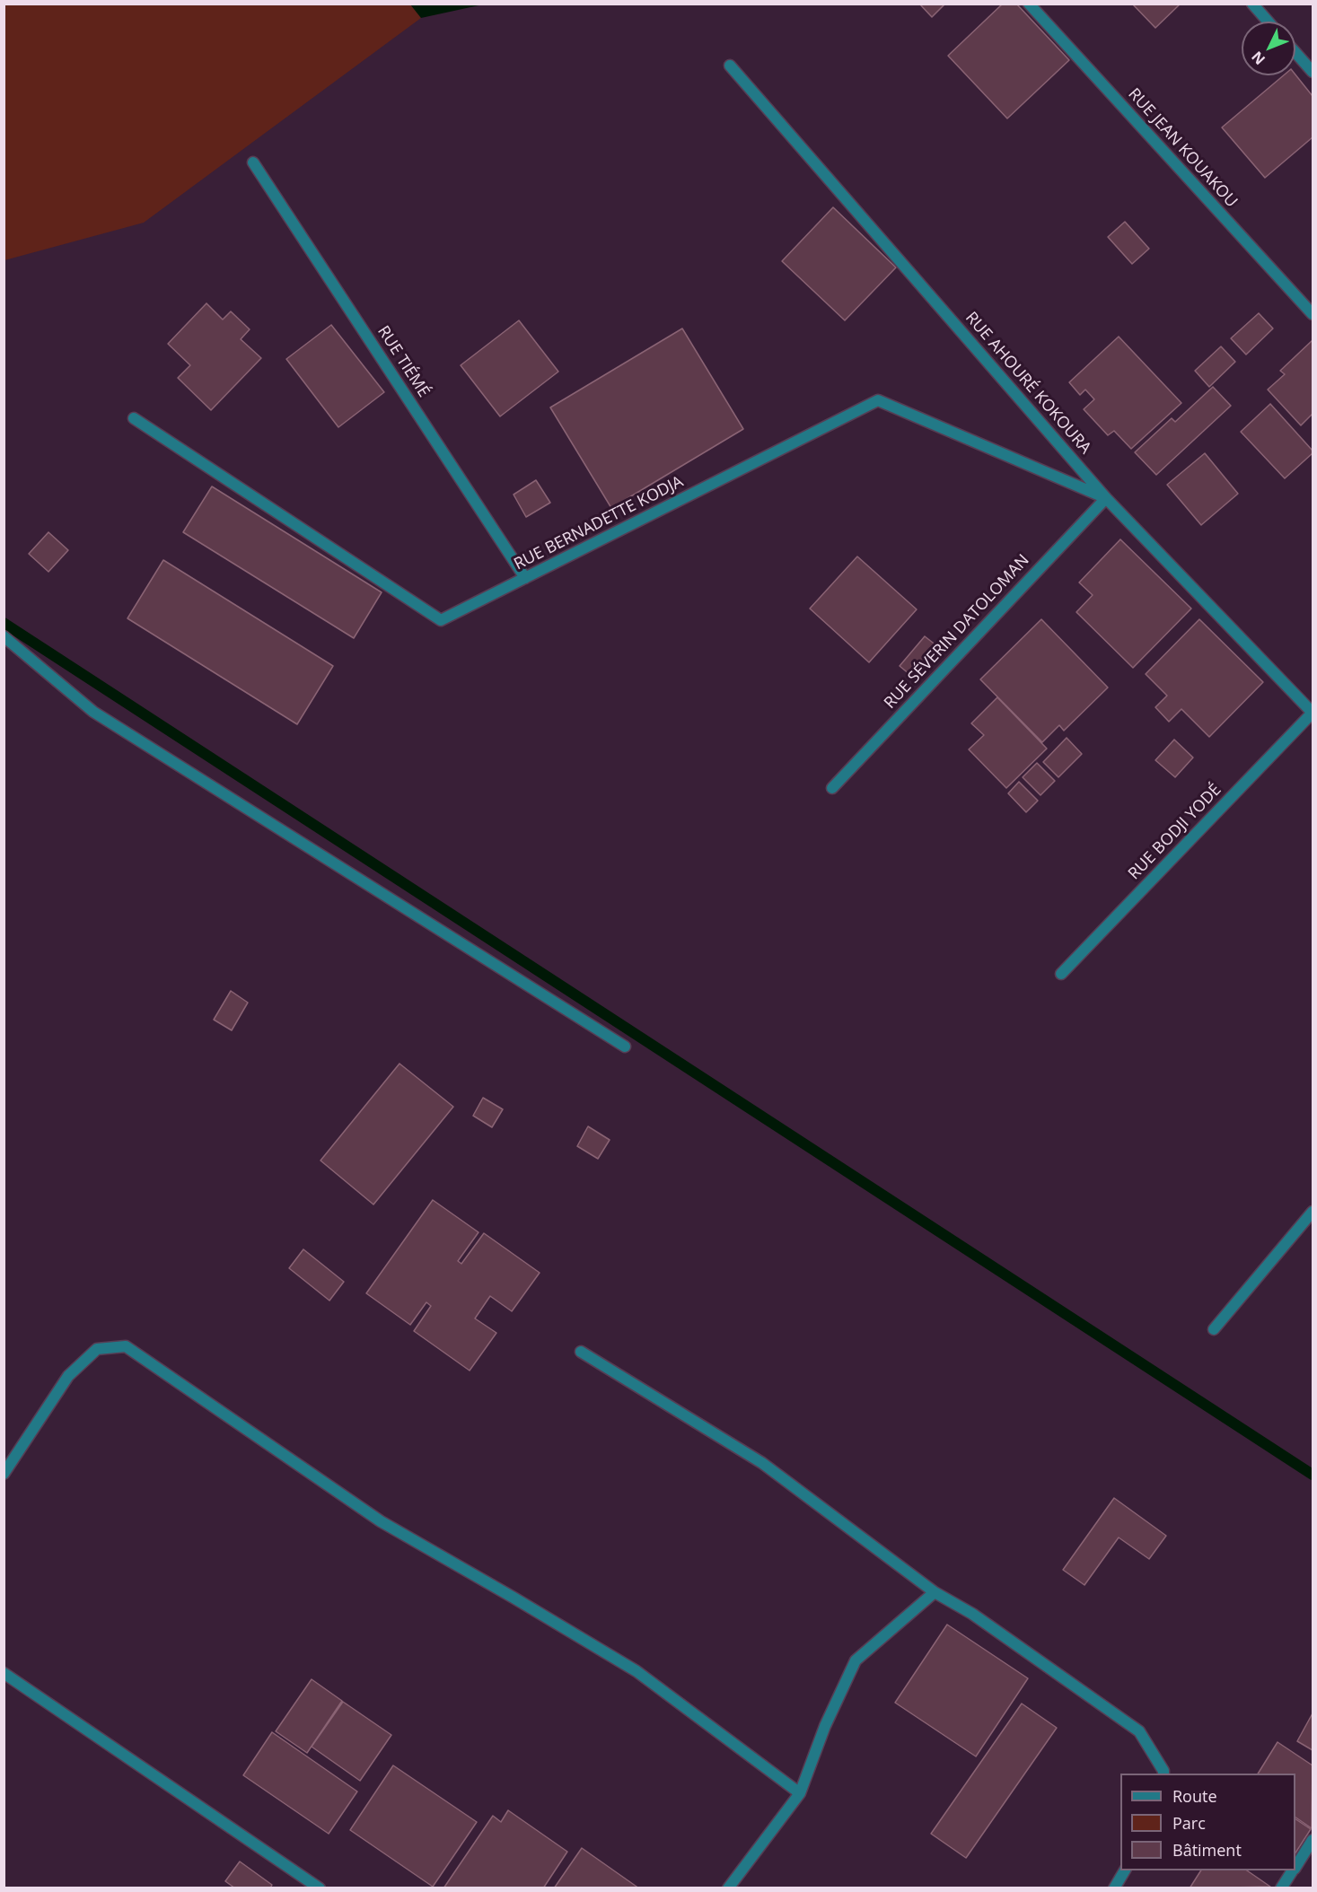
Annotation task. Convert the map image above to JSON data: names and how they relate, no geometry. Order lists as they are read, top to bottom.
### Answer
{
  "streets": {
    "street": [
      "RUE JEAN KOUAKOU",
      "RUE TIÉMÉ",
      "RUE AHOURÉ KOKOURA",
      "RUE BERNADETTE KODJA",
      "RUE SÉVERIN DATOLOMAN",
      "RUE BODJI YODÉ"
    ]
  },
  "crossings": [
    ["RUE TIÉMÉ", "RUE BERNADETTE KODJA"],
    ["RUE AHOURÉ KOKOURA", "RUE BERNADETTE KODJA"],
    ["RUE AHOURÉ KOKOURA", "RUE SÉVERIN DATOLOMAN"],
    ["RUE AHOURÉ KOKOURA", "RUE BODJI YODÉ"],
    ["RUE BERNADETTE KODJA", "RUE SÉVERIN DATOLOMAN"]
  ],
  "legend": ["Route", "Parc", "Bâtiment"],
  "north": "bottom left"
}
